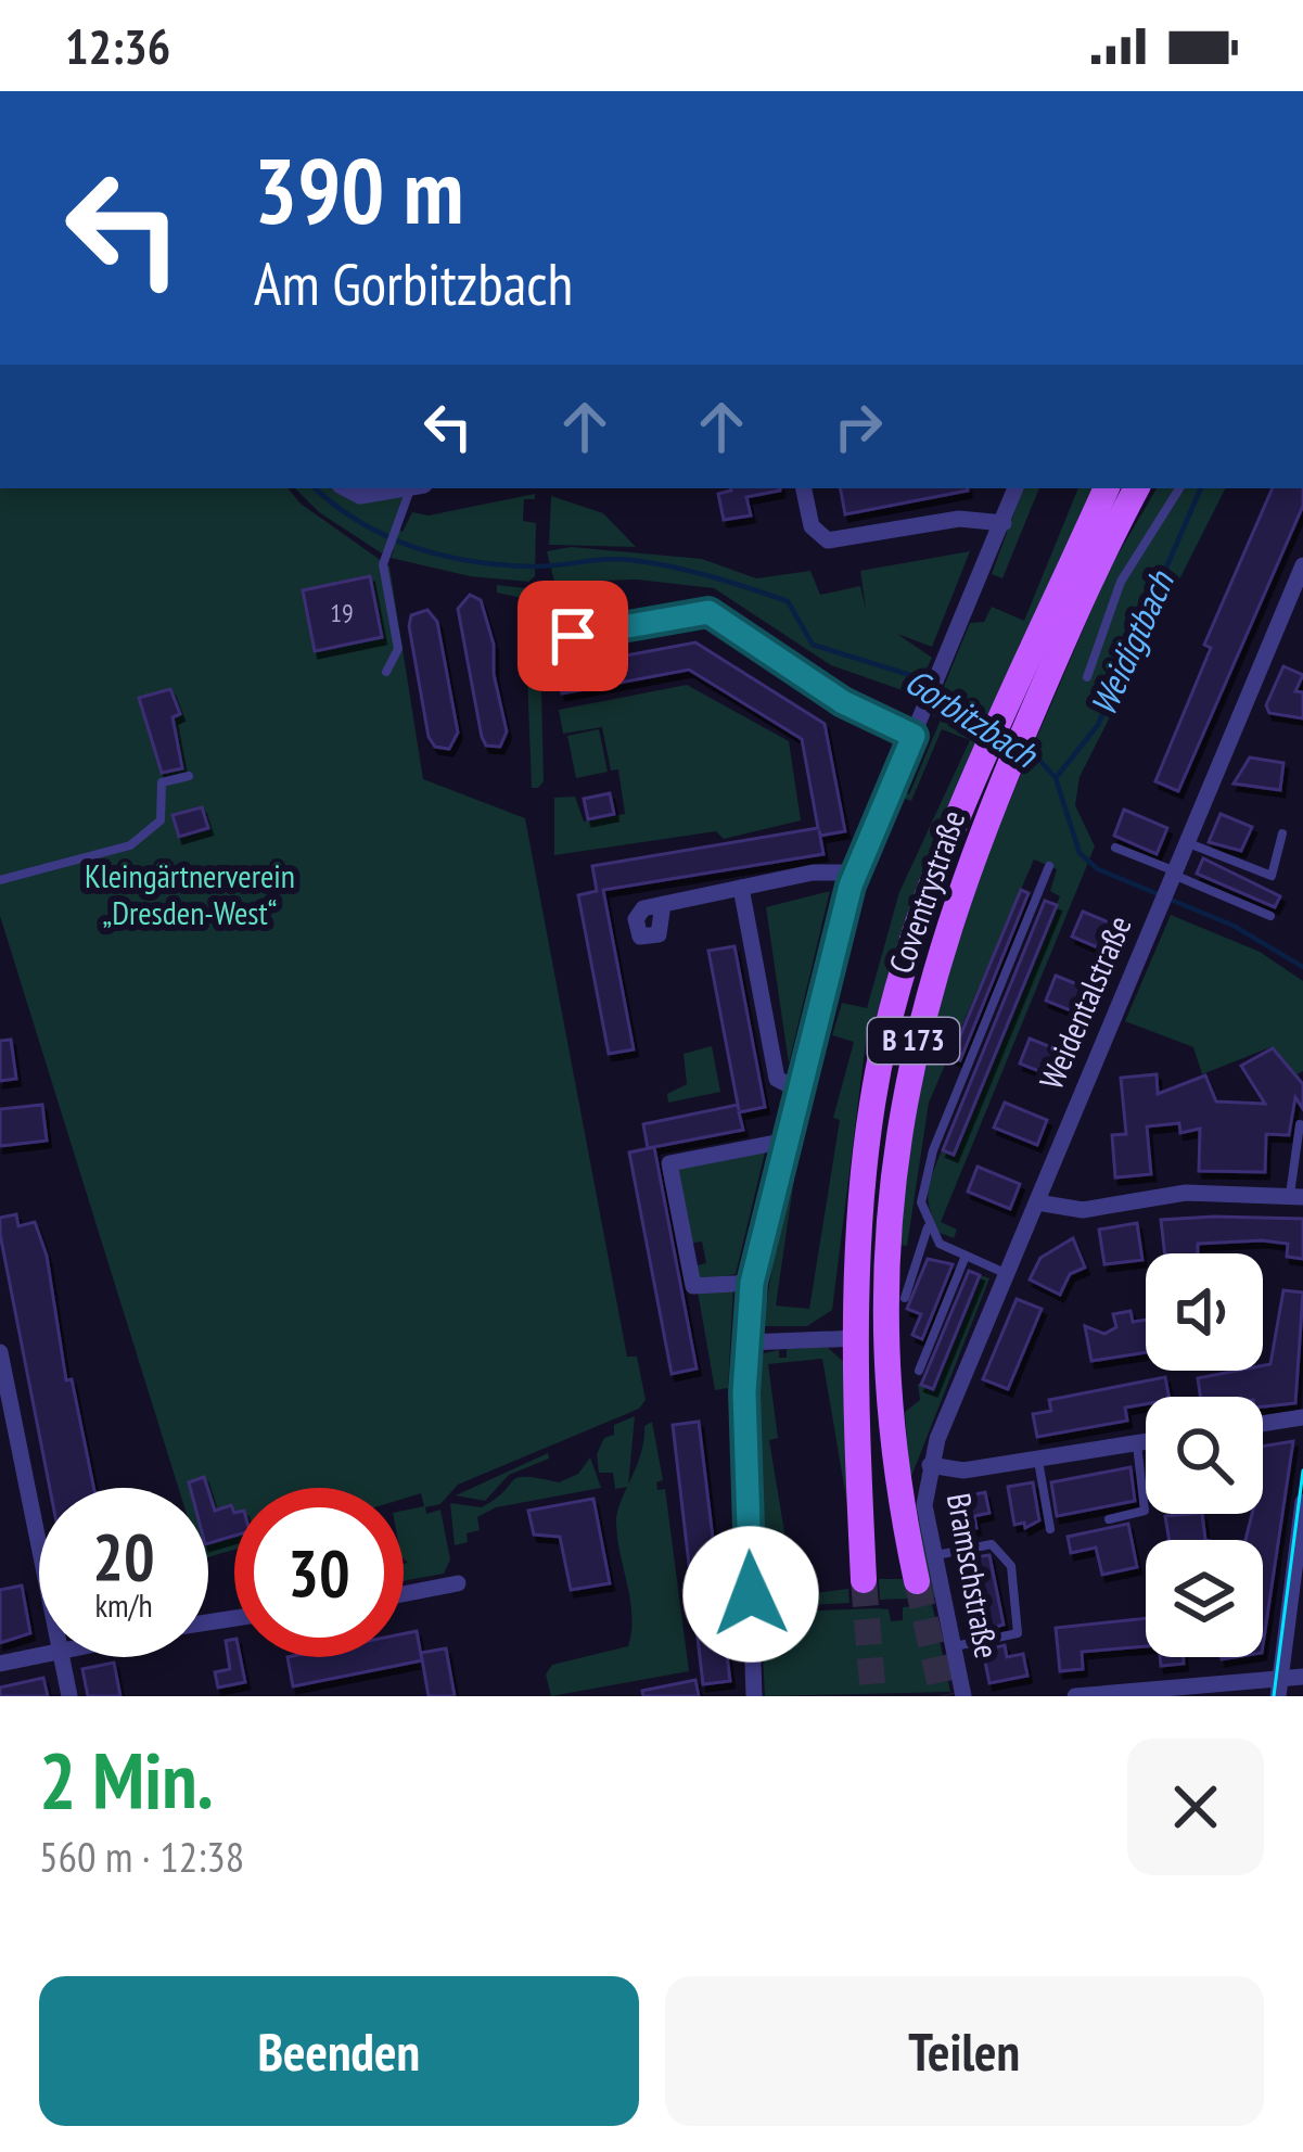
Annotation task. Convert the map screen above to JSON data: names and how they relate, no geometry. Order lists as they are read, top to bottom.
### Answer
{
  "streets": {
    "main road": ["Coventrystraße", "B 173"],
    "street": ["Weidentalstraße", "Bramschstraße"]
  },
  "crossings": [
    ["Weidentalstraße", "Bramschstraße"]
  ],
  "water": ["Weidigtbach", "Gorbitzbach"],
  "parks": ["Kleingärtnerverein „Dresden-West“"],
  "house_numbers": ["19"],
  "page": {
    "status": "12:36",
    "turn": ["390 m", "Am Gorbitzbach"],
    "speed": "20 km/h",
    "limit": "30",
    "heading": ["2 Min.", "560 m · 12:38"],
    "buttons": ["Beenden", "Teilen"]
  }
}
